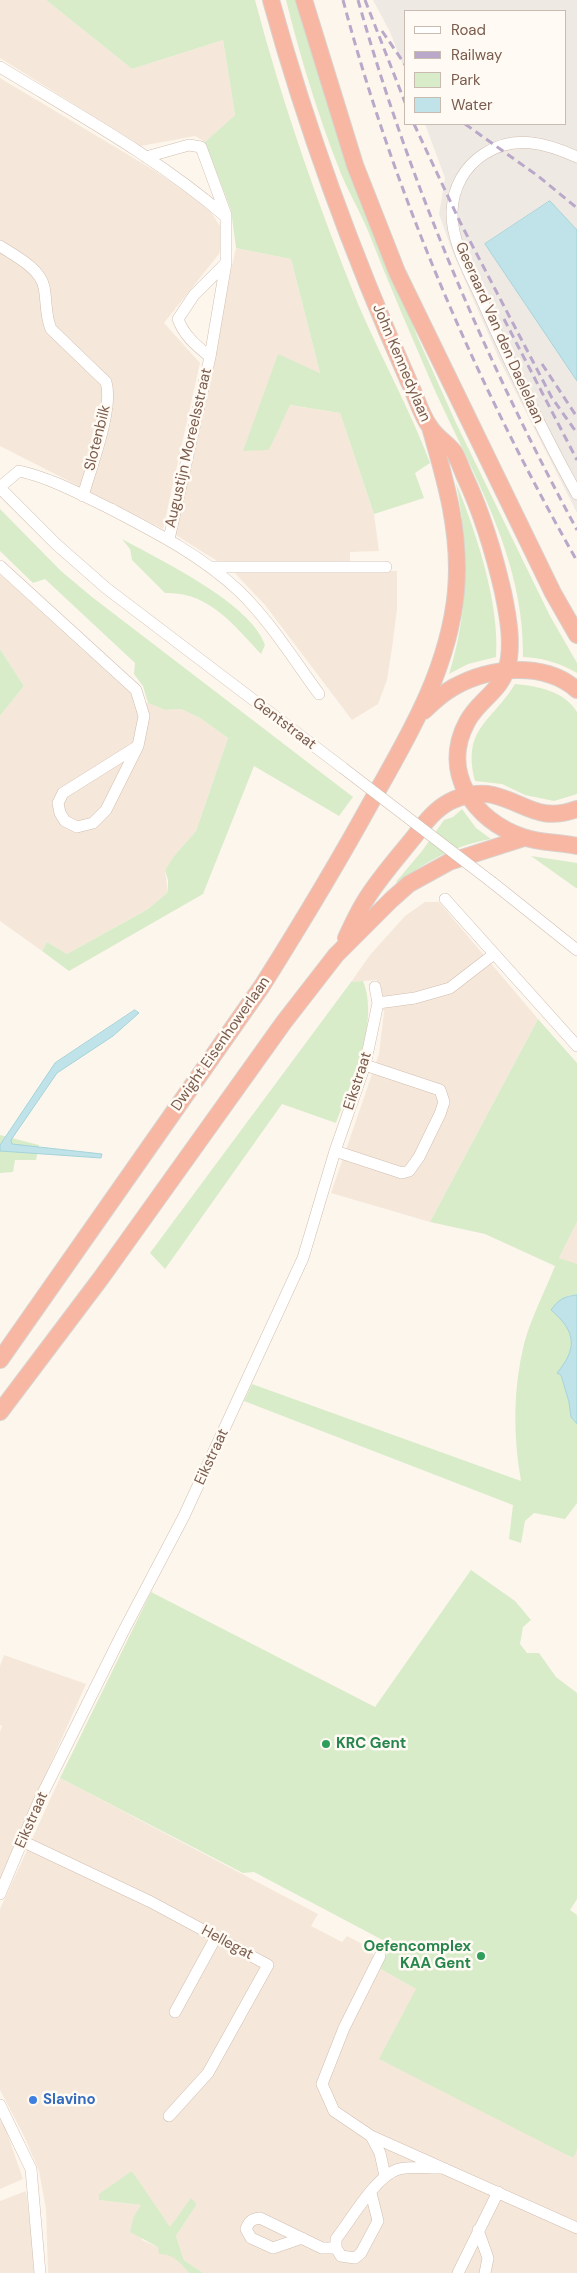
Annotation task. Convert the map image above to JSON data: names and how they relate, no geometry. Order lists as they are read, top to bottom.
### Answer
{
  "streets": {
    "highway": ["John Kennedylaan", "Dwight Eisenhowerlaan"],
    "street": [
      "Geeraard Van den Daelelaan",
      "Slotenbilk",
      "Augustijn Moreelsstraat",
      "Gentstraat",
      "Eikstraat",
      "Hellegat"
    ]
  },
  "crossings": [
    ["John Kennedylaan", "Dwight Eisenhowerlaan"],
    ["Slotenbilk", "Gentstraat"],
    ["Augustijn Moreelsstraat", "Gentstraat"],
    ["Eikstraat", "Hellegat"]
  ],
  "places": ["KRC Gent", "Oefencomplex KAA Gent", "Slavino"],
  "legend": [
    "Road",
    "Railway",
    "Park",
    "Water"
  ]
}
